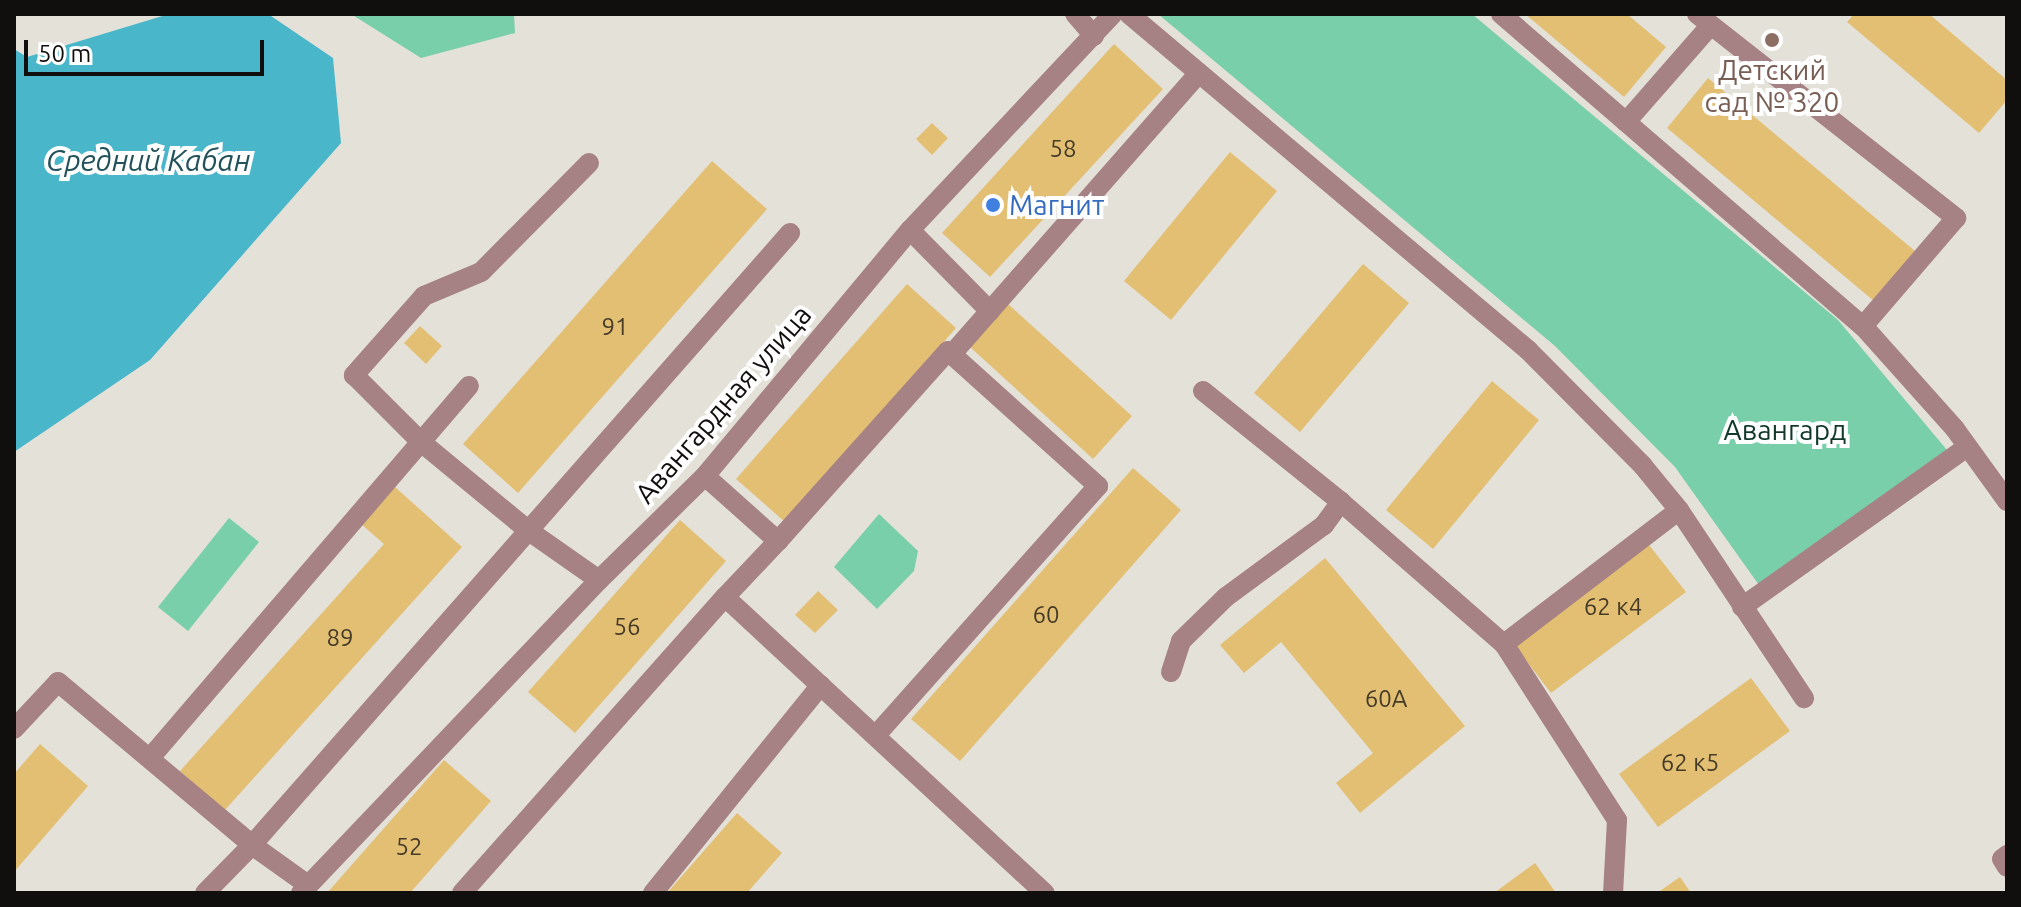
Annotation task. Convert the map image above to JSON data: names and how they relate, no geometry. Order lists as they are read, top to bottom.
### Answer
{
  "streets": {
    "street": ["Авангардная улица"]
  },
  "water": ["Средний Кабан"],
  "parks": ["Авангард"],
  "places": ["Детский сад № 320", "Магнит"],
  "house_numbers": [
    "58",
    "91",
    "62 к4",
    "60",
    "56",
    "89",
    "60А",
    "62 к5",
    "52"
  ],
  "scale_bar": "50 m"
}
